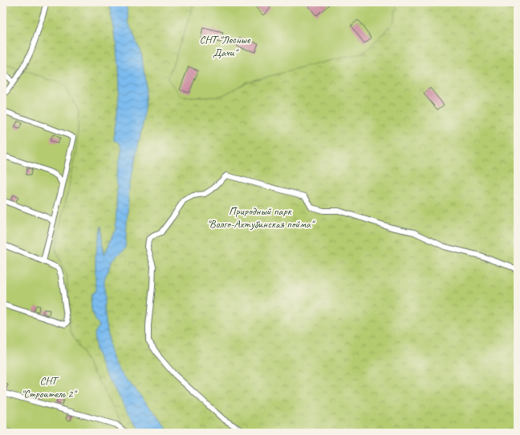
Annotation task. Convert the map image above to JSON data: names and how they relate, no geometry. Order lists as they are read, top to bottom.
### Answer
{
  "parks": ["СНТ \"Лесные Дачи\"", "Природный парк \"Волго-Ахтубинская пойма\"", "СНТ \"Строитель 2\""]
}
